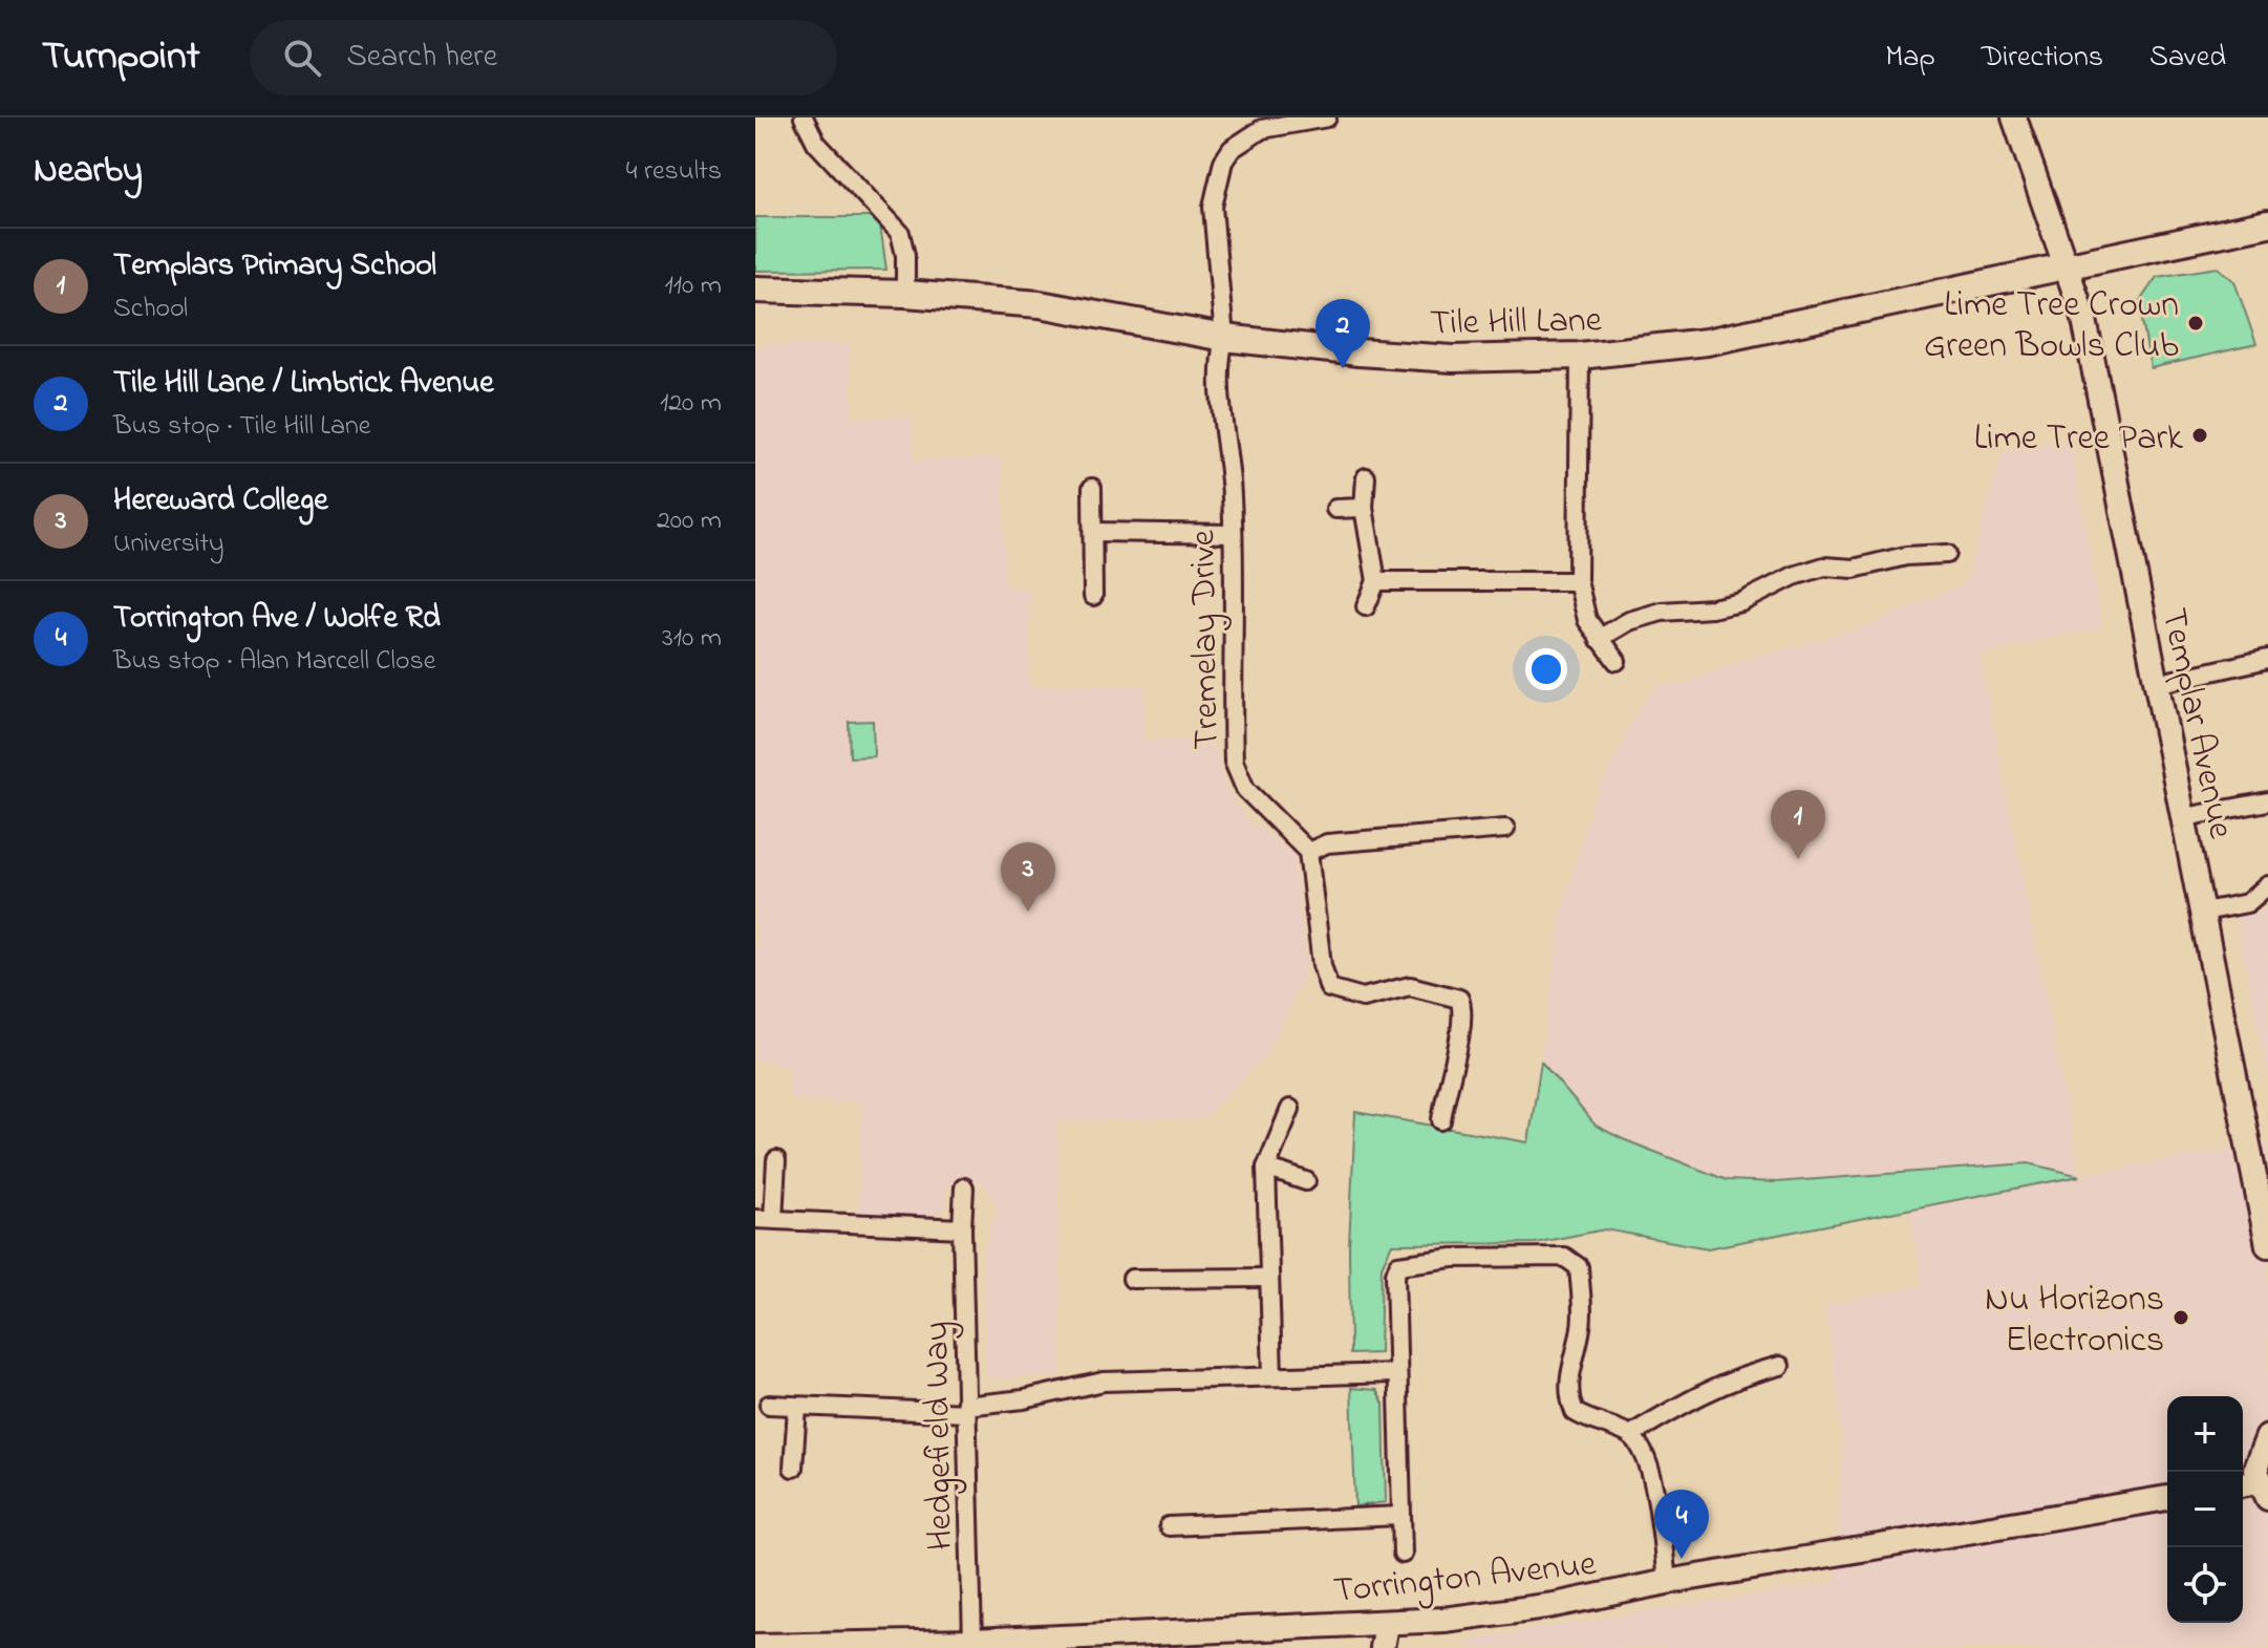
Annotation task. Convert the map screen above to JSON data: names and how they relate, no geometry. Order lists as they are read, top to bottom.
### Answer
{
  "streets": {
    "main road": ["Tile Hill Lane"],
    "street": [
      "Tremelay Drive",
      "Templar Avenue",
      "Hedgefield Way",
      "Torrington Avenue"
    ]
  },
  "crossings": [
    ["Tile Hill Lane", "Tremelay Drive"],
    ["Tile Hill Lane", "Templar Avenue"],
    ["Hedgefield Way", "Torrington Avenue"]
  ],
  "places": ["Lime Tree Crown Green Bowls Club", "Lime Tree Park", "Nu Horizons Electronics"],
  "page": {
    "header": "Turnpoint",
    "search": "Search here",
    "nav": ["Map", "Directions", "Saved"],
    "heading": ["Nearby", "4 results"],
    "list": [
      {
        "mark": "1",
        "name": "Templars Primary School",
        "note": "School",
        "value": "110 m"
      },
      {
        "mark": "2",
        "name": "Tile Hill Lane / Limbrick Avenue",
        "note": "Bus stop · Tile Hill Lane",
        "value": "120 m"
      },
      {
        "mark": "3",
        "name": "Hereward College",
        "note": "University",
        "value": "200 m"
      },
      {
        "mark": "4",
        "name": "Torrington Ave / Wolfe Rd",
        "note": "Bus stop · Alan Marcell Close",
        "value": "310 m"
      }
    ],
    "pins": [
      "2",
      "1",
      "3",
      "4"
    ],
    "map_buttons": ["+", "−"]
  }
}
